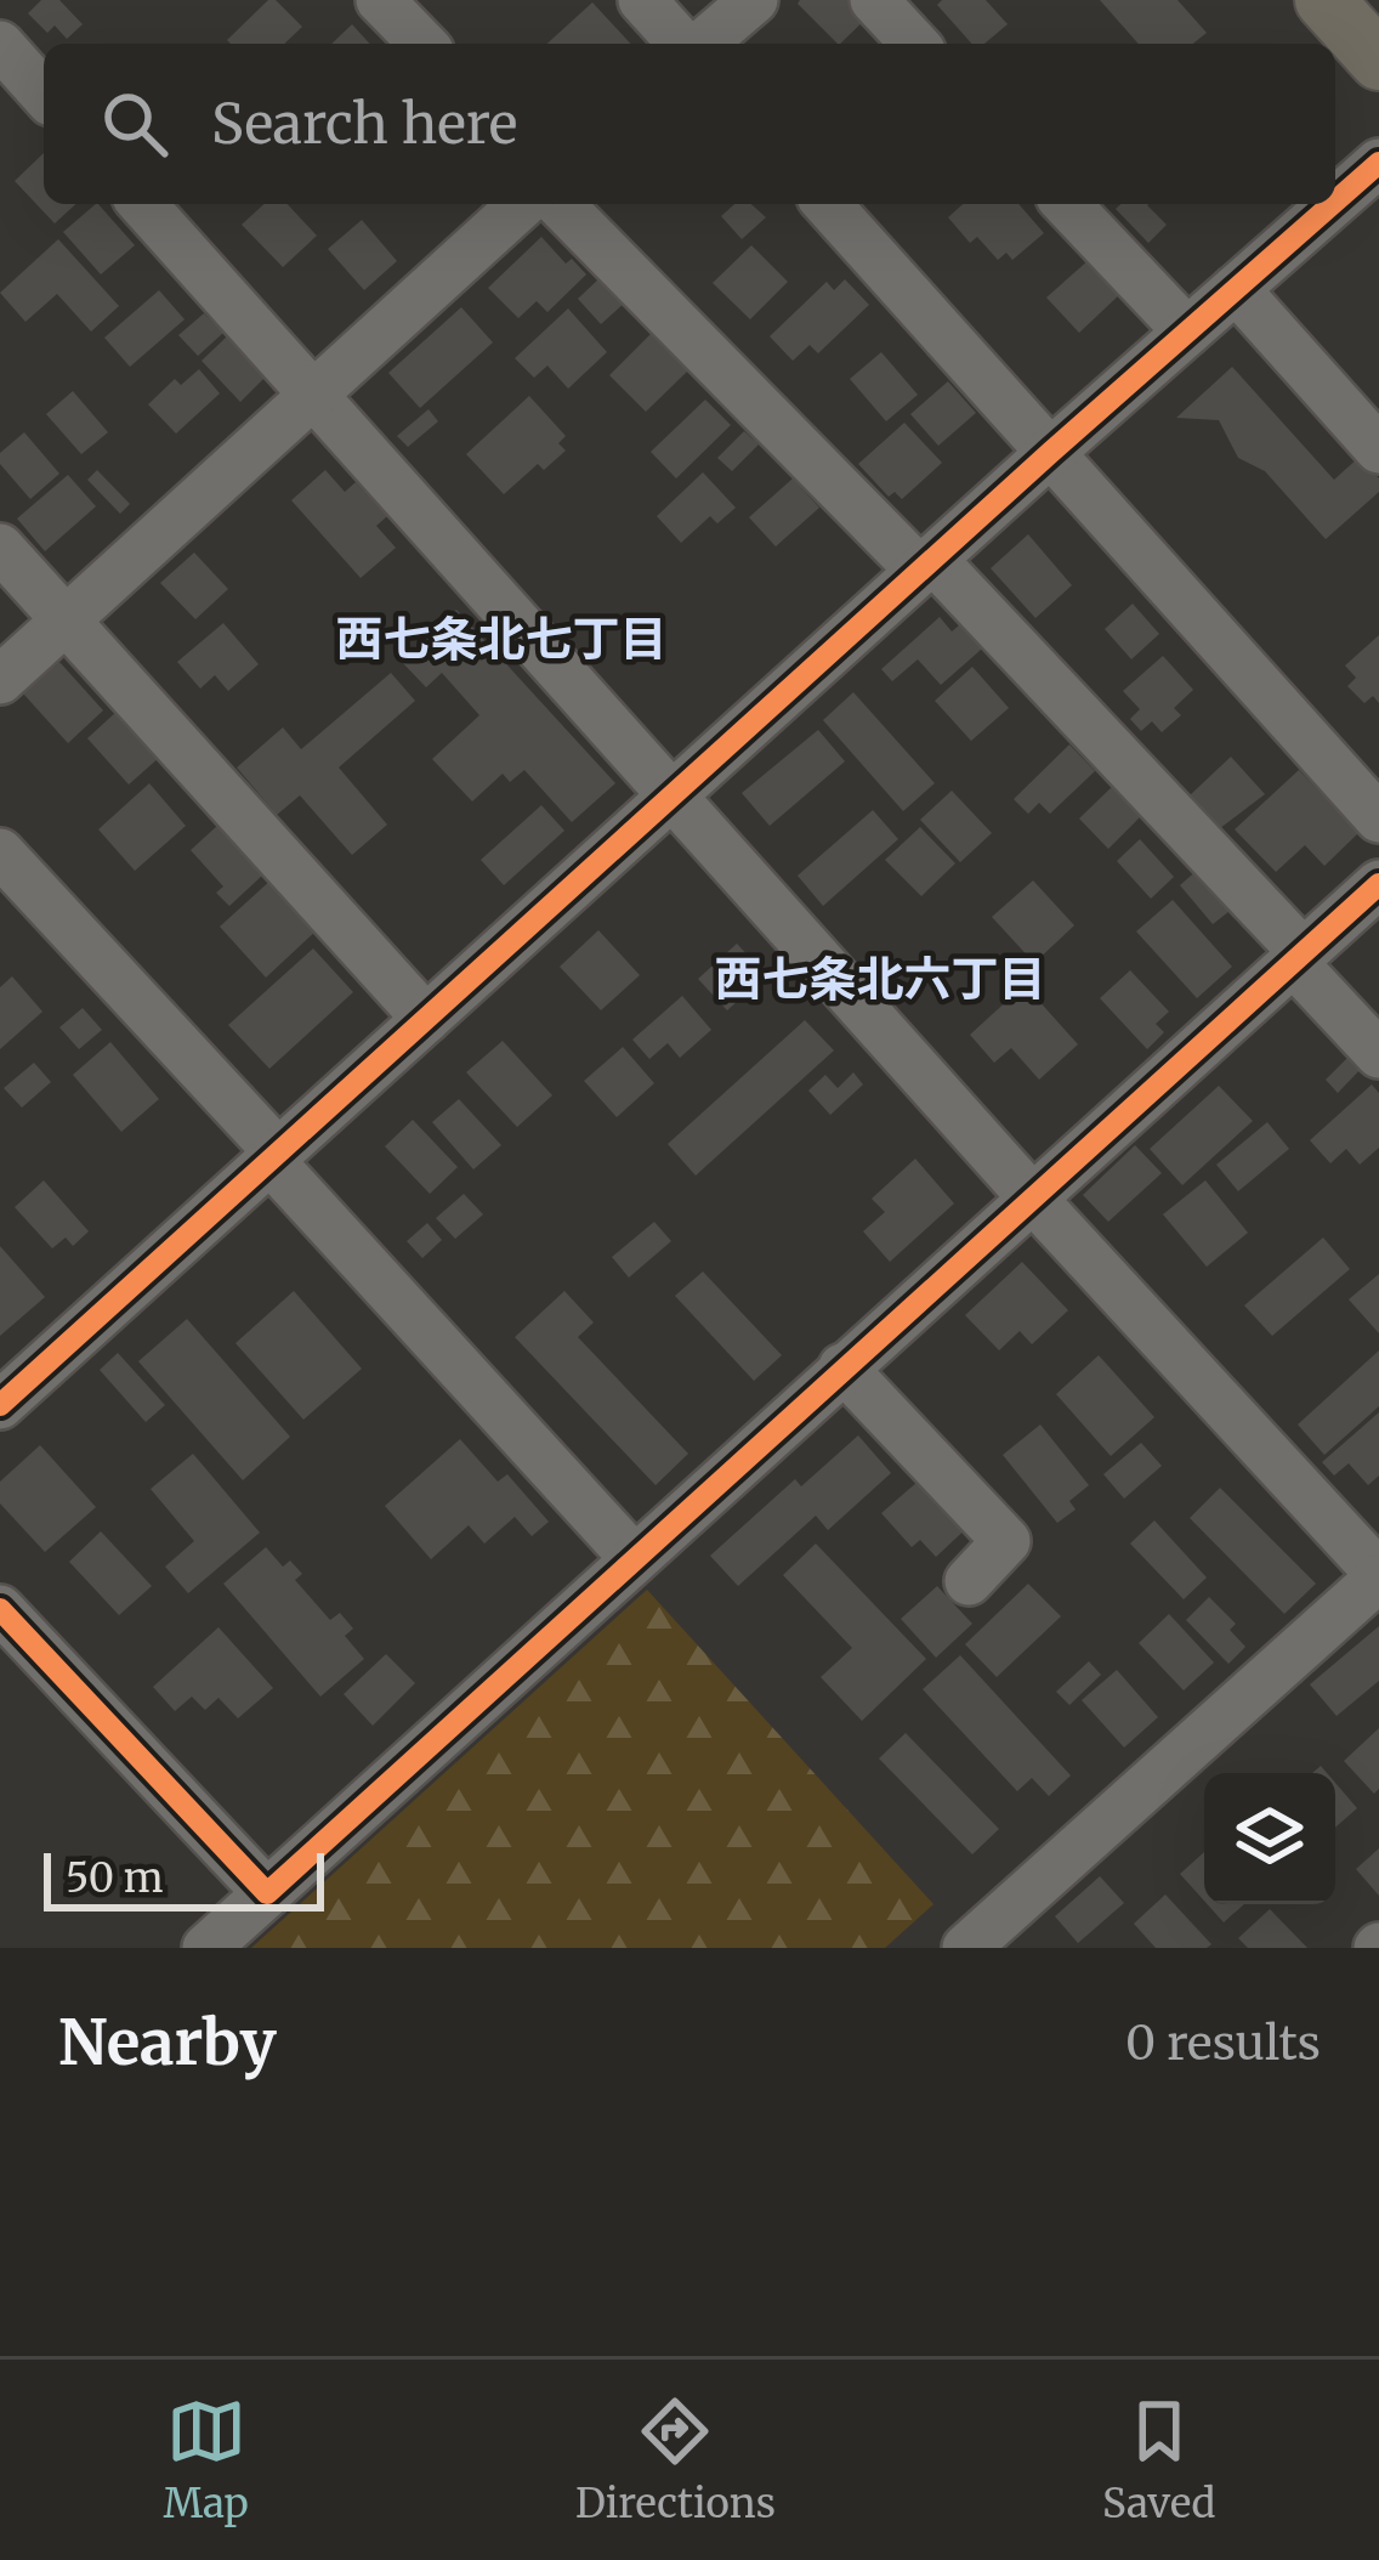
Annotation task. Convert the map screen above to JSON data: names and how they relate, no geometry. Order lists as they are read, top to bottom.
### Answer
{
  "districts": ["西七条北七丁目", "西七条北六丁目"],
  "scale_bar": "50 m",
  "page": {
    "search": "Search here",
    "scale": "50 m",
    "heading": ["Nearby", "0 results"],
    "nav": ["Map", "Directions", "Saved"]
  }
}
